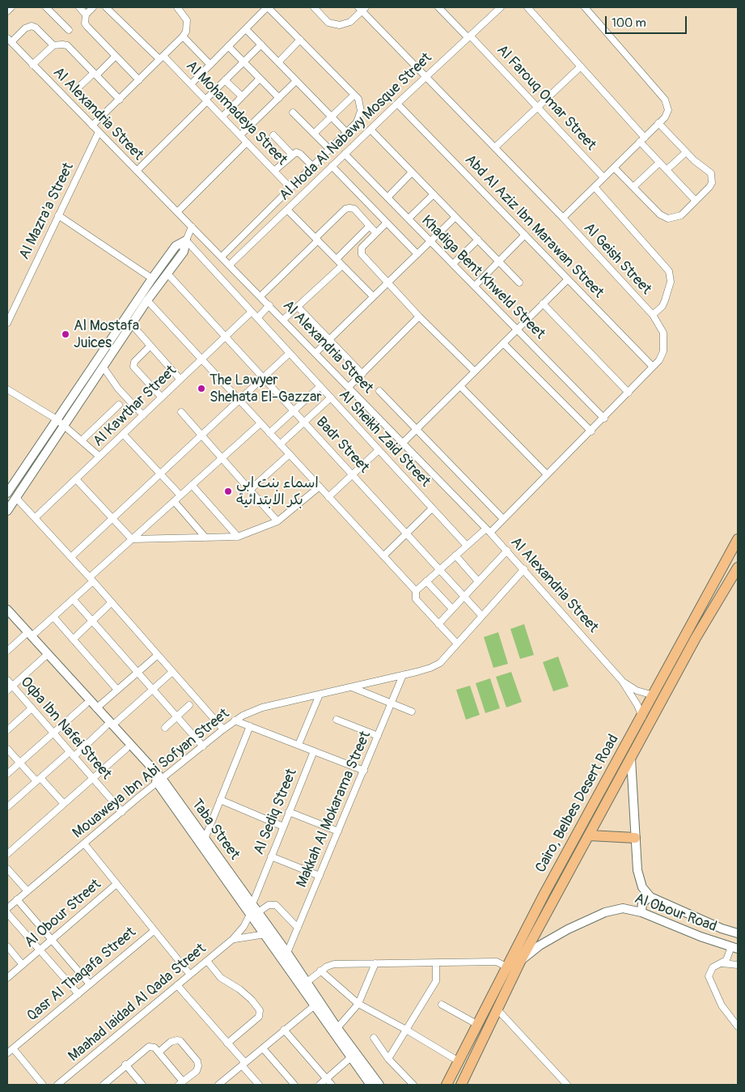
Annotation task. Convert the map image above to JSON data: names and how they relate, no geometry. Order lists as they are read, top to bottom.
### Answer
{
  "streets": {
    "highway": ["Cairo, Belbes Desert Road"],
    "street": [
      "Al Farouq Omar Street",
      "Al Mohamadeya Street",
      "Al Alexandria Street",
      "Al Hoda Al Nabawy Mosque Street",
      "Al Mazra'a Street",
      "Abd Al Aziz Ibn Marawan Street",
      "Al Geish Street",
      "Khadiga Bent Khweld Street",
      "Al Kawthar Street",
      "Al Sheikh Zaid Street",
      "Badr Street",
      "Oqba Ibn Nafei Street",
      "Mouaweya Ibn Abi Sofyan Street",
      "Makkah Al Mokarama Street",
      "Al Sediq Street",
      "Taba Street",
      "Al Obour Road",
      "Al Obour Street",
      "Qasr Al Thaqafa Street",
      "Maahad Iaidad Al Qada Street"
    ]
  },
  "crossings": [
    ["Al Farouq Omar Street", "Al Hoda Al Nabawy Mosque Street"],
    ["Al Mohamadeya Street", "Al Hoda Al Nabawy Mosque Street"],
    ["Al Alexandria Street", "Al Hoda Al Nabawy Mosque Street"],
    ["Al Alexandria Street", "Al Mazra'a Street"],
    ["Al Alexandria Street", "Al Geish Street"],
    ["Al Alexandria Street", "Mouaweya Ibn Abi Sofyan Street"],
    ["Al Alexandria Street", "Cairo, Belbes Desert Road"],
    ["Al Hoda Al Nabawy Mosque Street", "Abd Al Aziz Ibn Marawan Street"],
    ["Al Hoda Al Nabawy Mosque Street", "Al Geish Street"],
    ["Al Hoda Al Nabawy Mosque Street", "Khadiga Bent Khweld Street"],
    ["Abd Al Aziz Ibn Marawan Street", "Al Geish Street"],
    ["Al Geish Street", "Khadiga Bent Khweld Street"],
    ["Al Geish Street", "Al Sheikh Zaid Street"],
    ["Al Geish Street", "Badr Street"],
    ["Al Kawthar Street", "Al Sheikh Zaid Street"],
    ["Al Kawthar Street", "Badr Street"],
    ["Badr Street", "Mouaweya Ibn Abi Sofyan Street"],
    ["Oqba Ibn Nafei Street", "Mouaweya Ibn Abi Sofyan Street"],
    ["Mouaweya Ibn Abi Sofyan Street", "Makkah Al Mokarama Street"],
    ["Mouaweya Ibn Abi Sofyan Street", "Taba Street"],
    ["Cairo, Belbes Desert Road", "Al Obour Road"],
    ["Makkah Al Mokarama Street", "Taba Street"],
    ["Al Sediq Street", "Taba Street"],
    ["Taba Street", "Maahad Iaidad Al Qada Street"]
  ],
  "places": ["Al Mostafa Juices", "The Lawyer Shehata El-Gazzar", "اسماء بنت ابي بكر الابتدائيه"],
  "scale_bar": "100 m"
}
